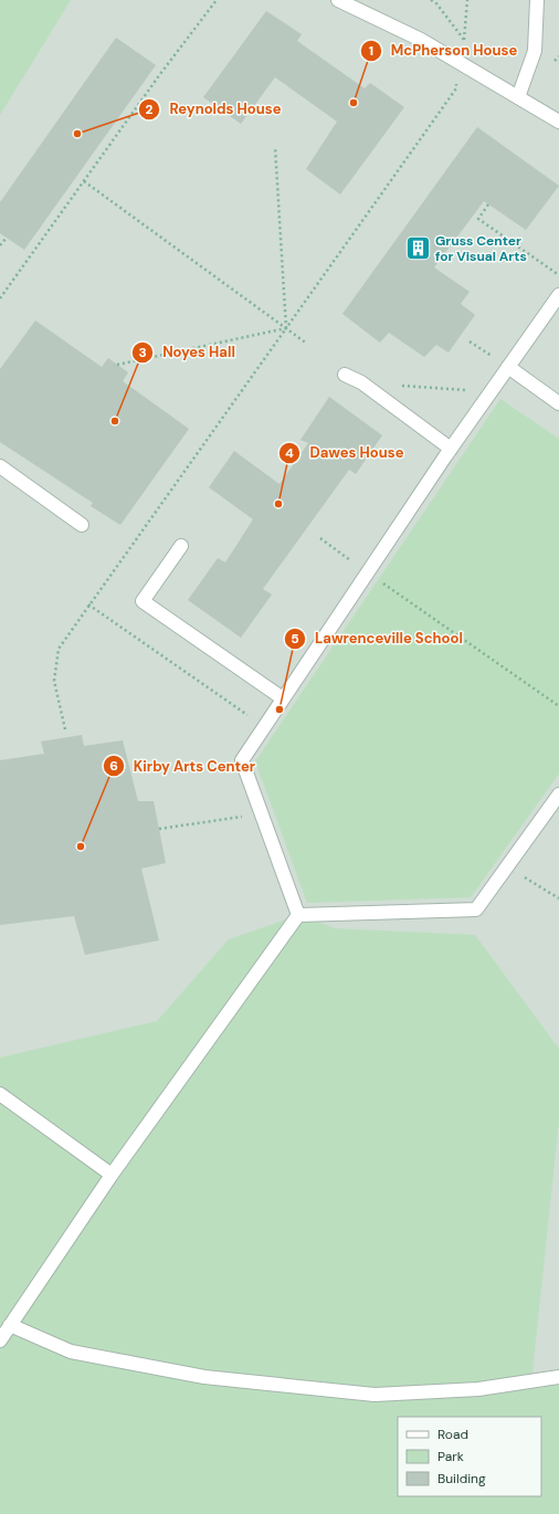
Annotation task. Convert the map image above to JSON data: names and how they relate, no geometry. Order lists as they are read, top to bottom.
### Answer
{
  "places": {
    "other": [
      "McPherson House",
      "Reynolds House",
      "Noyes Hall",
      "Dawes House",
      "Lawrenceville School",
      "Kirby Arts Center"
    ],
    "building": ["Gruss Center for Visual Arts"]
  },
  "legend": ["Road", "Park", "Building"]
}
